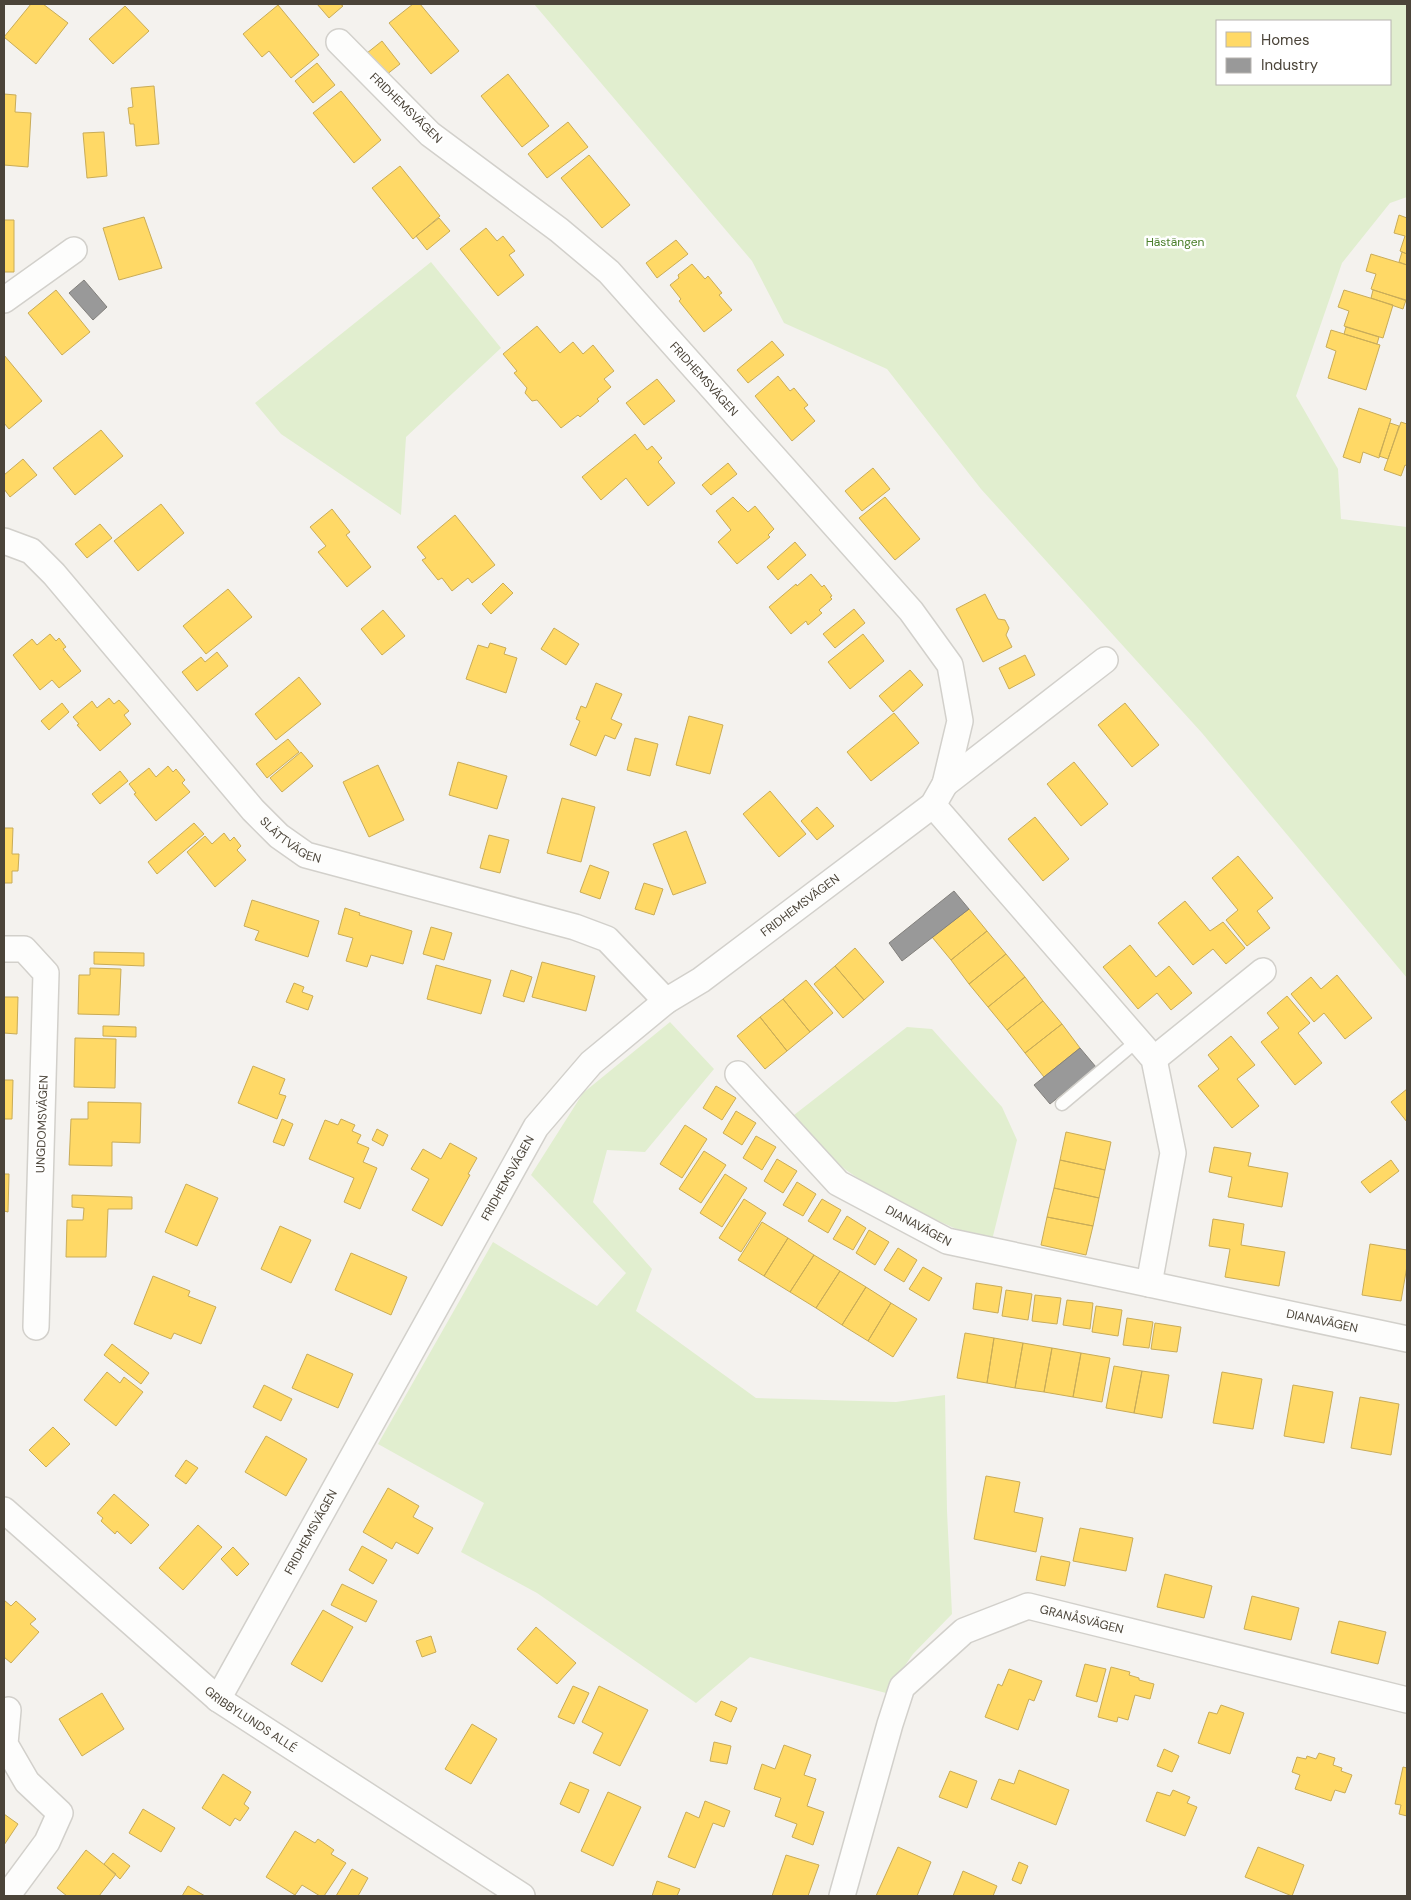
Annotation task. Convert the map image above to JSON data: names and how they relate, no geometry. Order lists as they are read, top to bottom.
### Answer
{
  "streets": {
    "street": [
      "FRIDHEMSVÄGEN",
      "SLÄTTVÄGEN",
      "UNGDOMSVÄGEN",
      "DIANAVÄGEN",
      "GRANÅSVÄGEN",
      "GRIBBYLUNDS ALLÉ"
    ]
  },
  "crossings": [
    ["FRIDHEMSVÄGEN", "SLÄTTVÄGEN"],
    ["FRIDHEMSVÄGEN", "GRIBBYLUNDS ALLÉ"]
  ],
  "parks": ["Hästängen"],
  "legend": ["Homes", "Industry"]
}
